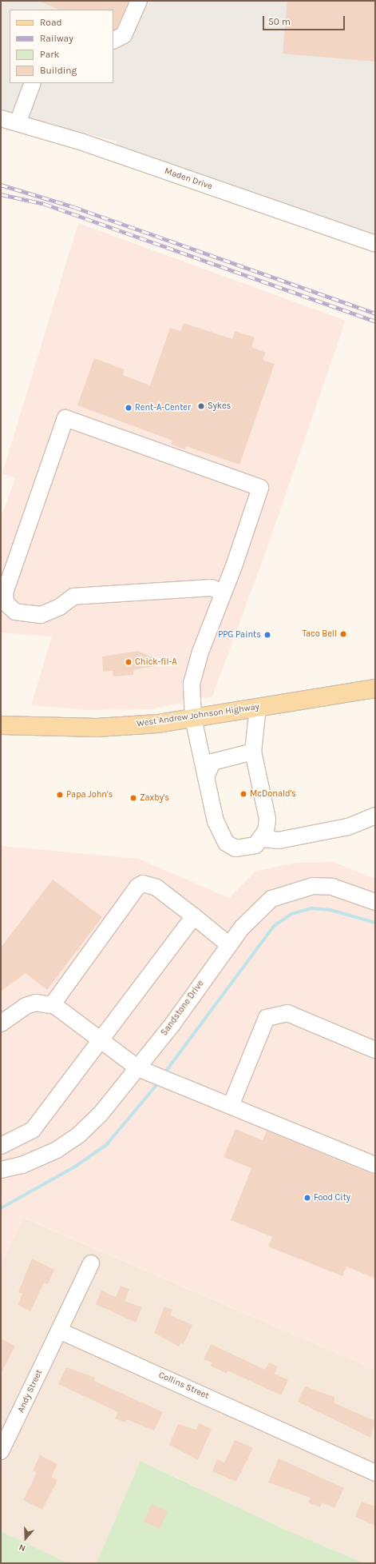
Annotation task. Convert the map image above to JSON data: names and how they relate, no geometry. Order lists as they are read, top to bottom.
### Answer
{
  "streets": {
    "main road": ["West Andrew Johnson Highway"],
    "street": [
      "Maden Drive",
      "Sandstone Drive",
      "Collins Street",
      "Andy Street"
    ]
  },
  "crossings": [
    ["Collins Street", "Andy Street"]
  ],
  "places": [
    "Sykes",
    "Rent-A-Center",
    "Taco Bell",
    "PPG Paints",
    "Chick-fil-A",
    "McDonald's",
    "Papa John's",
    "Zaxby's",
    "Food City"
  ],
  "legend": [
    "Road",
    "Railway",
    "Park",
    "Building"
  ],
  "scale_bar": "50 m",
  "north": "bottom"
}
